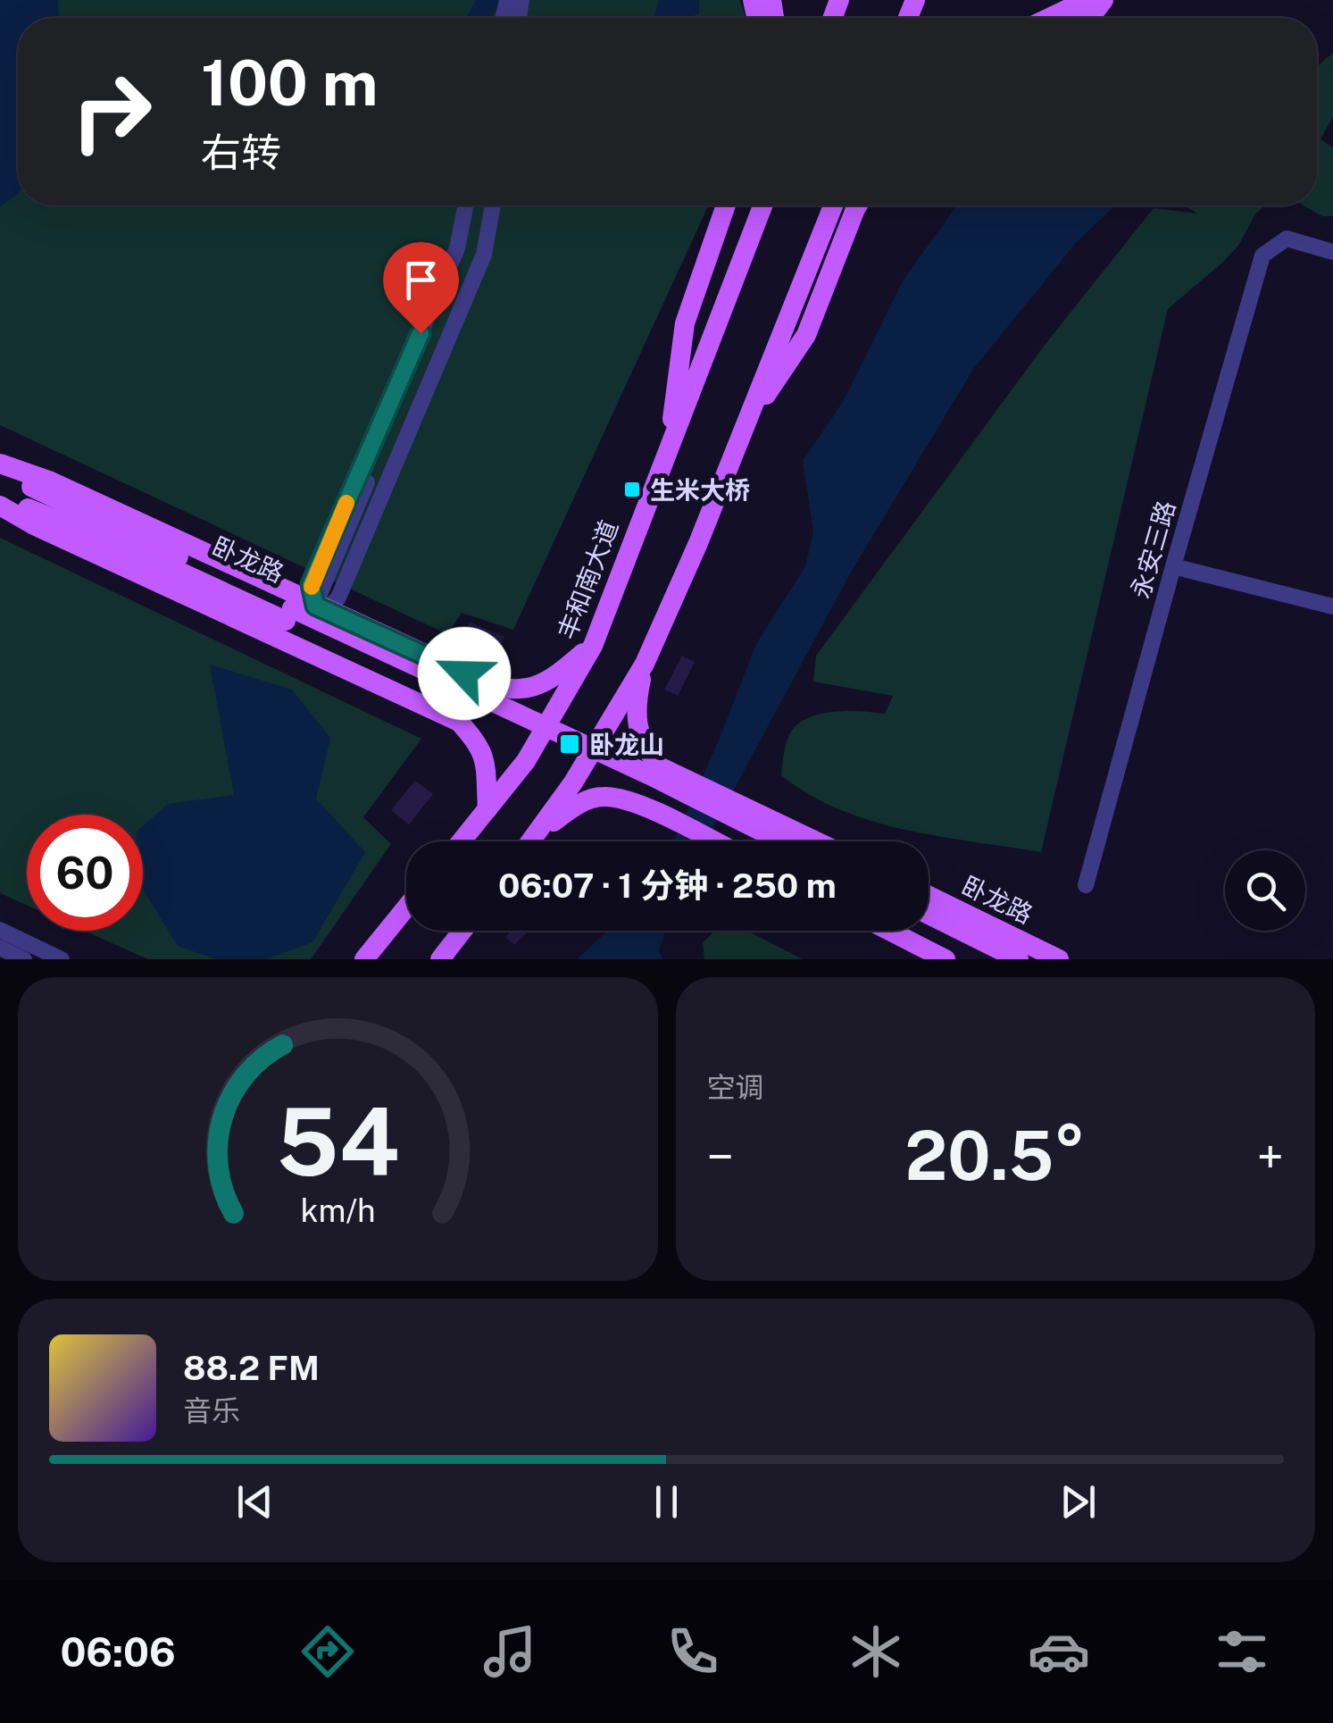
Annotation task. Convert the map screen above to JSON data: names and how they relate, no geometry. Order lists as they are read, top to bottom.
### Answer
{
  "streets": {
    "main road": ["卧龙路", "丰和南大道"],
    "street": ["永安三路"]
  },
  "crossings": [
    ["卧龙路", "丰和南大道"]
  ],
  "places": {
    "transit": ["生米大桥", "卧龙山"]
  },
  "page": {
    "turn": ["100 m", "右转"],
    "limit": "60",
    "trip": "06:07 · 1 分钟 · 250 m",
    "tile": "空调",
    "heat": ["−", "20.5°", "+"],
    "song": ["88.2 FM", "音乐"],
    "tabs": "06:06",
    "gauge": ["54", "km/h"]
  }
}
